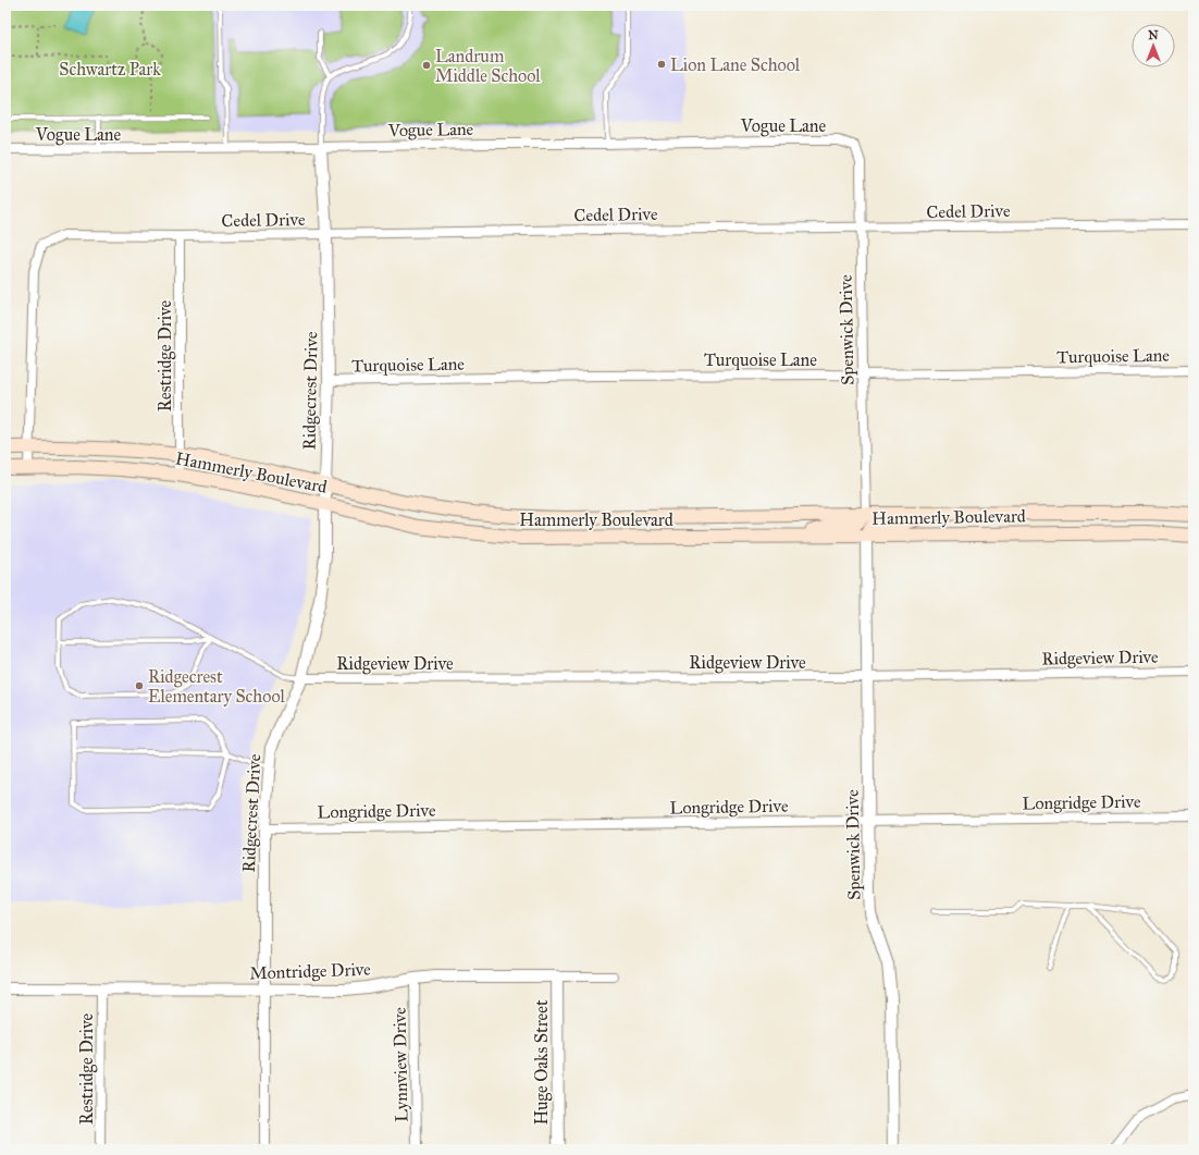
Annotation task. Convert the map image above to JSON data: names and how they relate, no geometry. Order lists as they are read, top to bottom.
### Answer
{
  "streets": {
    "main road": ["Hammerly Boulevard"],
    "street": [
      "Vogue Lane",
      "Cedel Drive",
      "Spenwick Drive",
      "Restridge Drive",
      "Turquoise Lane",
      "Ridgecrest Drive",
      "Ridgeview Drive",
      "Longridge Drive",
      "Montridge Drive",
      "Huge Oaks Street",
      "Lynnview Drive"
    ]
  },
  "crossings": [
    ["Vogue Lane", "Spenwick Drive"],
    ["Vogue Lane", "Ridgecrest Drive"],
    ["Cedel Drive", "Spenwick Drive"],
    ["Cedel Drive", "Restridge Drive"],
    ["Cedel Drive", "Ridgecrest Drive"],
    ["Cedel Drive", "Hammerly Boulevard"],
    ["Spenwick Drive", "Turquoise Lane"],
    ["Spenwick Drive", "Hammerly Boulevard"],
    ["Spenwick Drive", "Ridgeview Drive"],
    ["Spenwick Drive", "Longridge Drive"],
    ["Restridge Drive", "Hammerly Boulevard"],
    ["Restridge Drive", "Montridge Drive"],
    ["Turquoise Lane", "Ridgecrest Drive"],
    ["Ridgecrest Drive", "Hammerly Boulevard"],
    ["Ridgecrest Drive", "Ridgeview Drive"],
    ["Ridgecrest Drive", "Longridge Drive"],
    ["Ridgecrest Drive", "Montridge Drive"],
    ["Montridge Drive", "Huge Oaks Street"],
    ["Montridge Drive", "Lynnview Drive"]
  ],
  "parks": ["Schwartz Park"],
  "places": ["Lion Lane School", "Landrum Middle School", "Ridgecrest Elementary School"],
  "north": "top"
}
